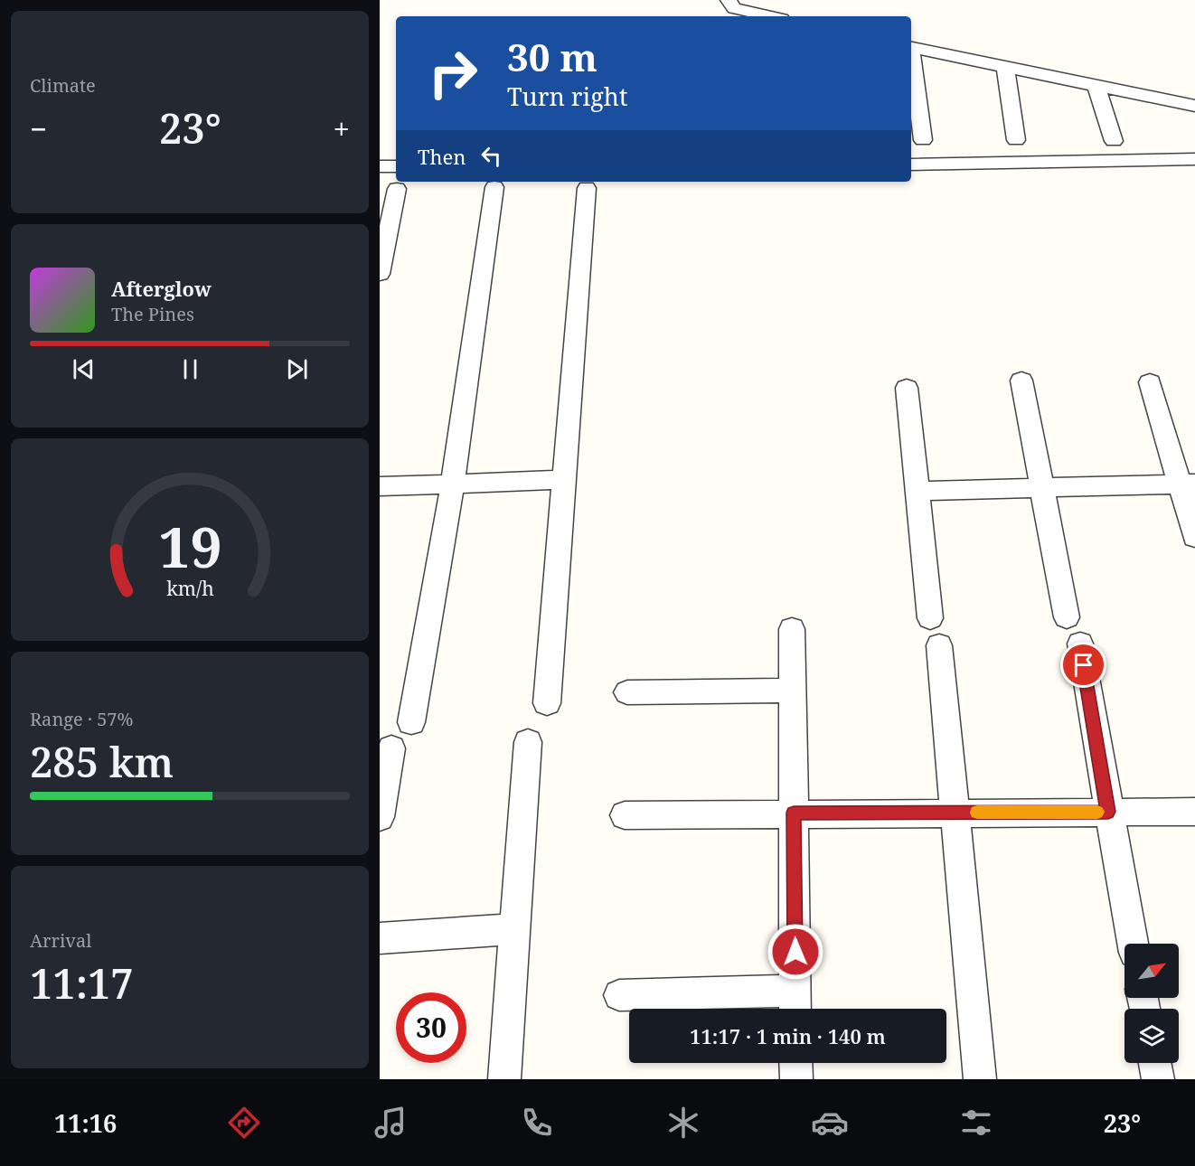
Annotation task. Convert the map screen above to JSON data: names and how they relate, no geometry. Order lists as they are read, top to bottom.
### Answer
{
  "north": "top right",
  "page": {
    "tile": [
      "Climate",
      ["Range · 57%", "285 km"],
      ["Arrival", "11:17"]
    ],
    "turn": ["30 m", "Turn right"],
    "heat": ["−", "23°", "+"],
    "then": "Then",
    "song": ["Afterglow", "The Pines"],
    "limit": "30",
    "trip": "11:17 · 1 min · 140 m",
    "tabs": ["11:16", "23°"],
    "gauge": ["19", "km/h"]
  }
}
